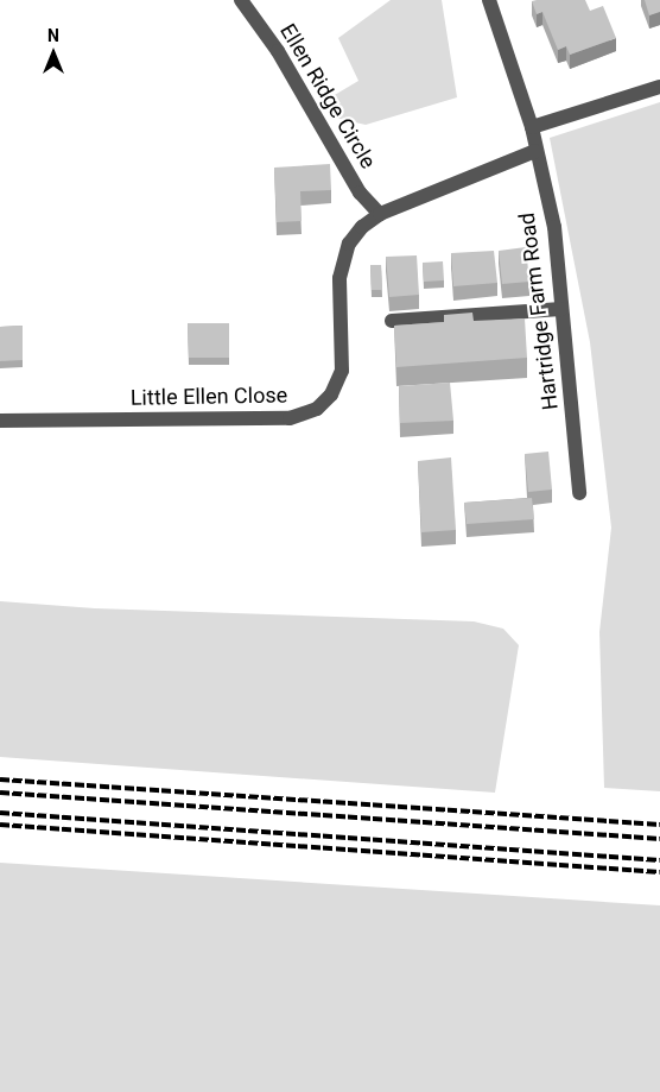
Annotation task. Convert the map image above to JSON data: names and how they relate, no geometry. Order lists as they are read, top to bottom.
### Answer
{
  "streets": {
    "street": ["Ellen Ridge Circle", "Hartridge Farm Road", "Little Ellen Close"]
  },
  "crossings": [
    ["Ellen Ridge Circle", "Little Ellen Close"],
    ["Hartridge Farm Road", "Little Ellen Close"]
  ],
  "north": "top"
}
